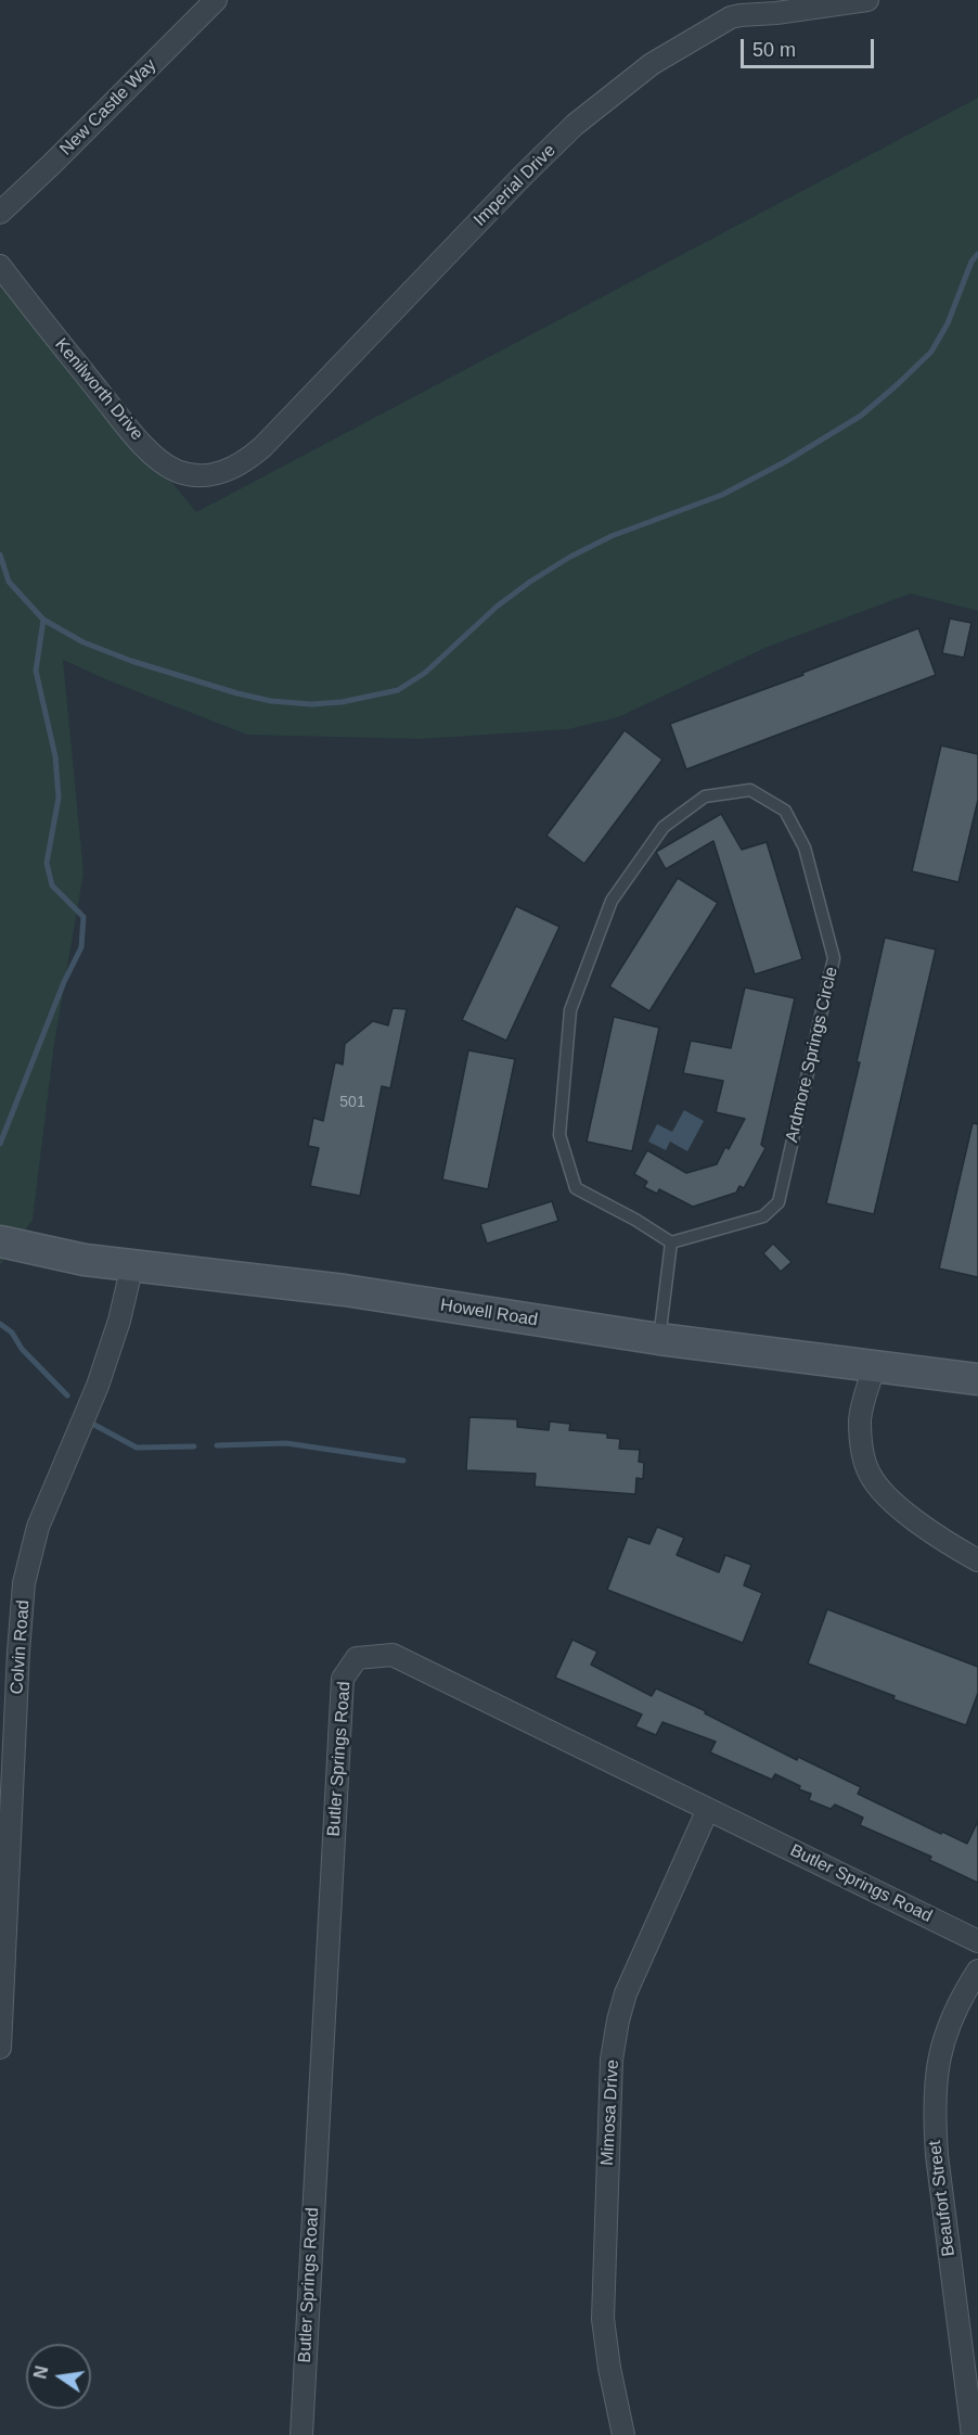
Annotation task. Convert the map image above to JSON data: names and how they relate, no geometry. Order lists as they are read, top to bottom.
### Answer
{
  "streets": {
    "main road": ["Howell Road"],
    "street": [
      "New Castle Way",
      "Imperial Drive",
      "Kenilworth Drive",
      "Colvin Road",
      "Butler Springs Road",
      "Mimosa Drive",
      "Beaufort Street"
    ],
    "lane": ["Ardmore Springs Circle"]
  },
  "crossings": [
    ["Imperial Drive", "Kenilworth Drive"],
    ["Howell Road", "Colvin Road"],
    ["Butler Springs Road", "Mimosa Drive"]
  ],
  "house_numbers": ["501"],
  "scale_bar": "50 m",
  "north": "left"
}
